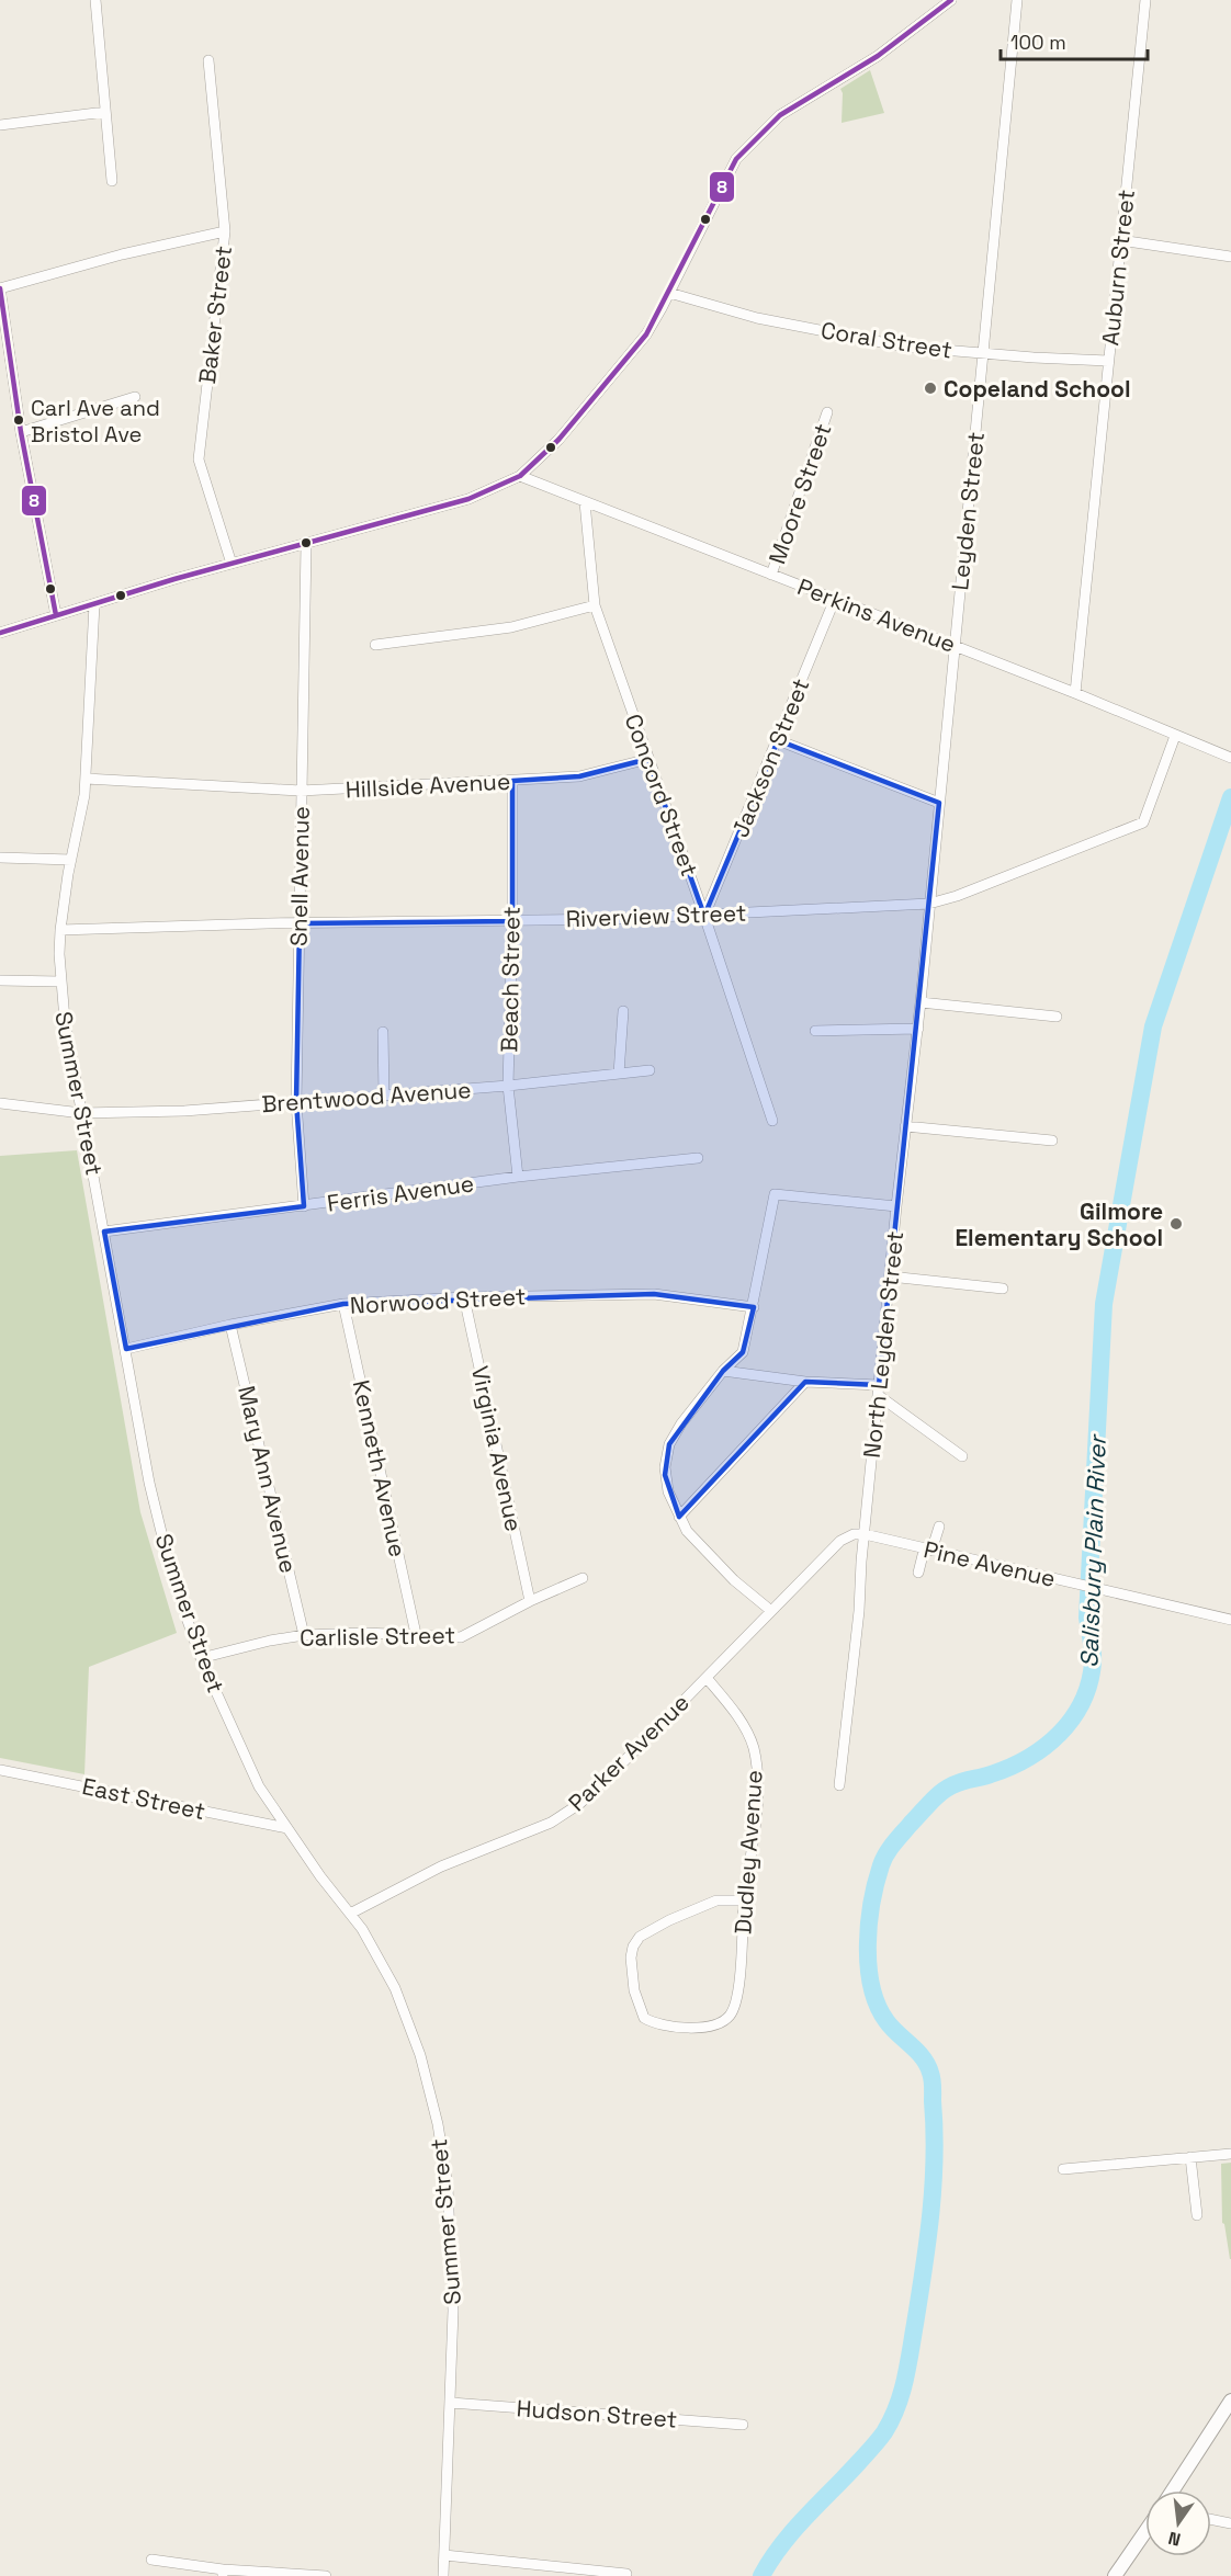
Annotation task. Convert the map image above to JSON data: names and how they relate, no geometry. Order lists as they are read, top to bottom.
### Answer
{
  "streets": {
    "street": [
      "Auburn Street",
      "Baker Street",
      "Coral Street",
      "Moore Street",
      "Leyden Street",
      "Perkins Avenue",
      "Jackson Street",
      "Hillside Avenue",
      "Concord Street",
      "Snell Avenue",
      "Riverview Street",
      "Beach Street",
      "Summer Street",
      "Brentwood Avenue",
      "Ferris Avenue",
      "Norwood Street",
      "North Leyden Street",
      "Virginia Avenue",
      "Kenneth Avenue",
      "Mary Ann Avenue",
      "Pine Avenue",
      "Carlisle Street",
      "Parker Avenue",
      "East Street",
      "Dudley Avenue",
      "Hudson Street"
    ]
  },
  "crossings": [
    ["Auburn Street", "Coral Street"],
    ["Auburn Street", "Perkins Avenue"],
    ["Coral Street", "Leyden Street"],
    ["Moore Street", "Perkins Avenue"],
    ["Leyden Street", "Perkins Avenue"],
    ["Leyden Street", "Riverview Street"],
    ["Leyden Street", "North Leyden Street"],
    ["Perkins Avenue", "Jackson Street"],
    ["Perkins Avenue", "Concord Street"],
    ["Perkins Avenue", "Riverview Street"],
    ["Jackson Street", "Concord Street"],
    ["Jackson Street", "Riverview Street"],
    ["Hillside Avenue", "Concord Street"],
    ["Hillside Avenue", "Snell Avenue"],
    ["Hillside Avenue", "Beach Street"],
    ["Hillside Avenue", "Summer Street"],
    ["Concord Street", "Riverview Street"],
    ["Snell Avenue", "Riverview Street"],
    ["Snell Avenue", "Brentwood Avenue"],
    ["Snell Avenue", "Ferris Avenue"],
    ["Riverview Street", "Beach Street"],
    ["Riverview Street", "Summer Street"],
    ["Riverview Street", "North Leyden Street"],
    ["Beach Street", "Brentwood Avenue"],
    ["Beach Street", "Ferris Avenue"],
    ["Summer Street", "Brentwood Avenue"],
    ["Summer Street", "Ferris Avenue"],
    ["Summer Street", "Norwood Street"],
    ["Summer Street", "Carlisle Street"],
    ["Summer Street", "Parker Avenue"],
    ["Summer Street", "East Street"],
    ["Summer Street", "Hudson Street"],
    ["Norwood Street", "Virginia Avenue"],
    ["Norwood Street", "Kenneth Avenue"],
    ["Norwood Street", "Mary Ann Avenue"],
    ["North Leyden Street", "Pine Avenue"],
    ["North Leyden Street", "Parker Avenue"],
    ["Virginia Avenue", "Carlisle Street"],
    ["Kenneth Avenue", "Carlisle Street"],
    ["Mary Ann Avenue", "Carlisle Street"],
    ["Pine Avenue", "Parker Avenue"],
    ["Parker Avenue", "Dudley Avenue"]
  ],
  "water": ["Salisbury Plain River"],
  "places": ["Copeland School", "Carl Ave and Bristol Ave", "Gilmore Elementary School"],
  "lines": ["transit line 8"],
  "scale_bar": "100 m",
  "north": "bottom"
}
